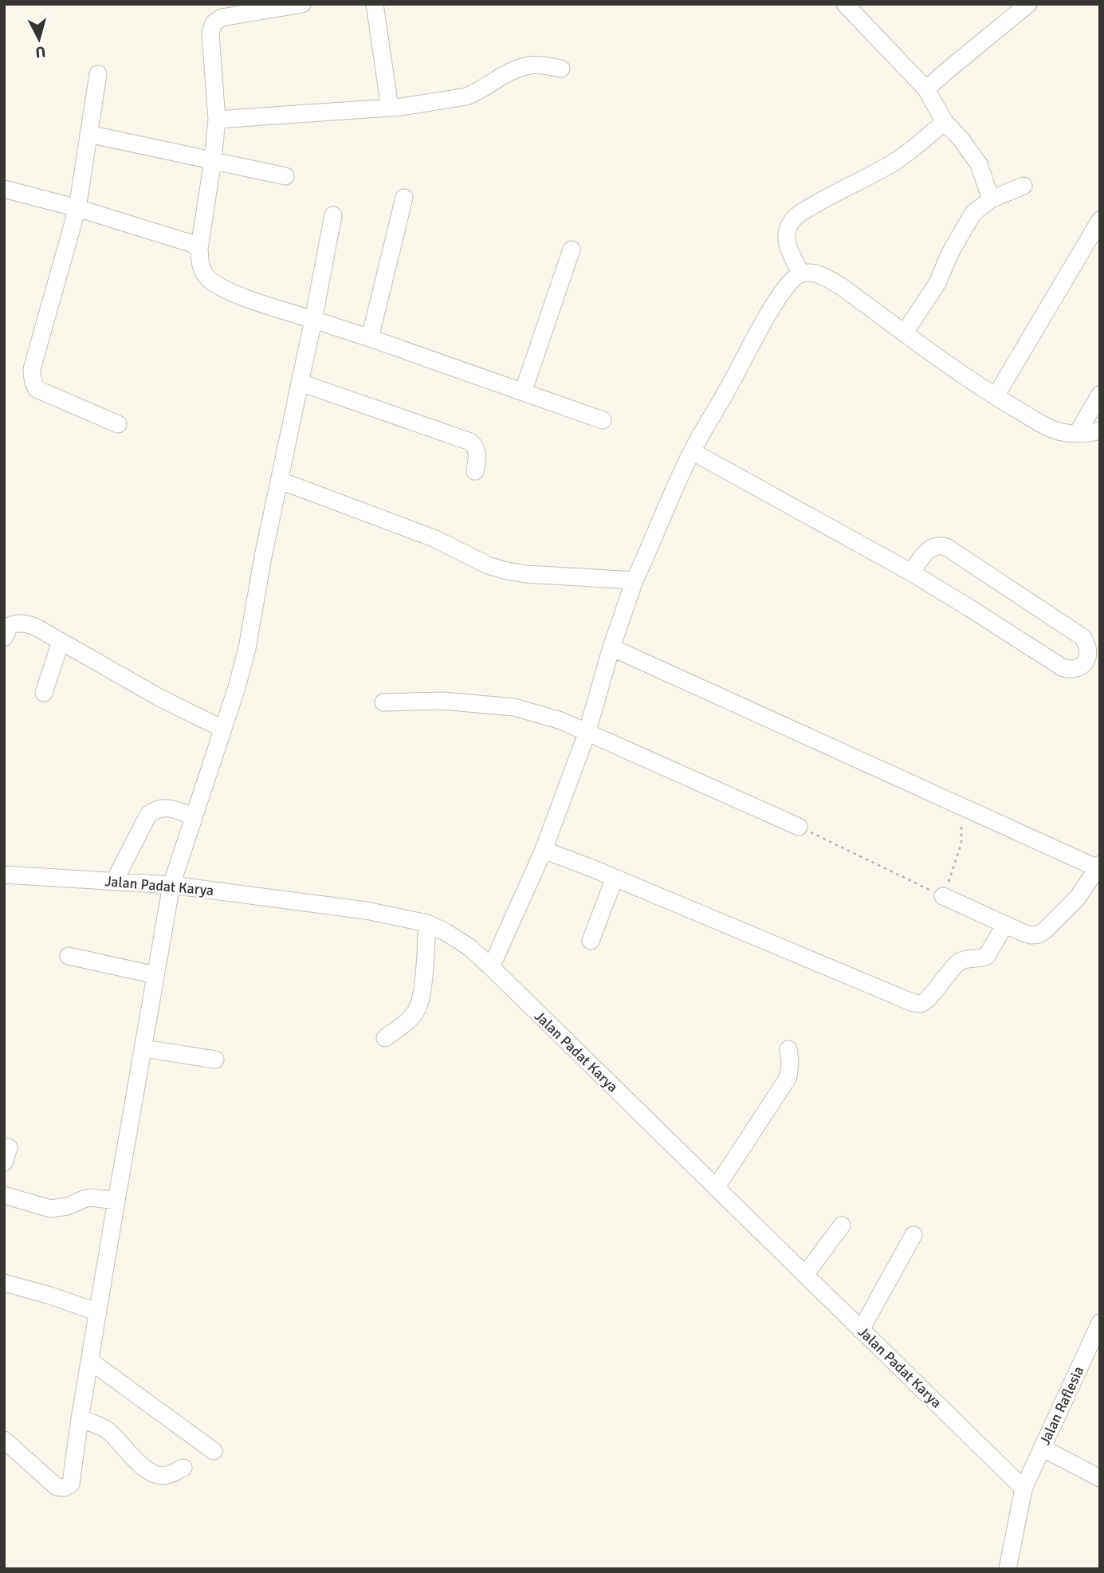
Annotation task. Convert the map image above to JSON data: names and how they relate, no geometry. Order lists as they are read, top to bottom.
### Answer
{
  "streets": {
    "street": ["Jalan Padat Karya", "Jalan Raflesia"]
  },
  "crossings": [
    ["Jalan Padat Karya", "Jalan Raflesia"]
  ],
  "north": "bottom"
}
